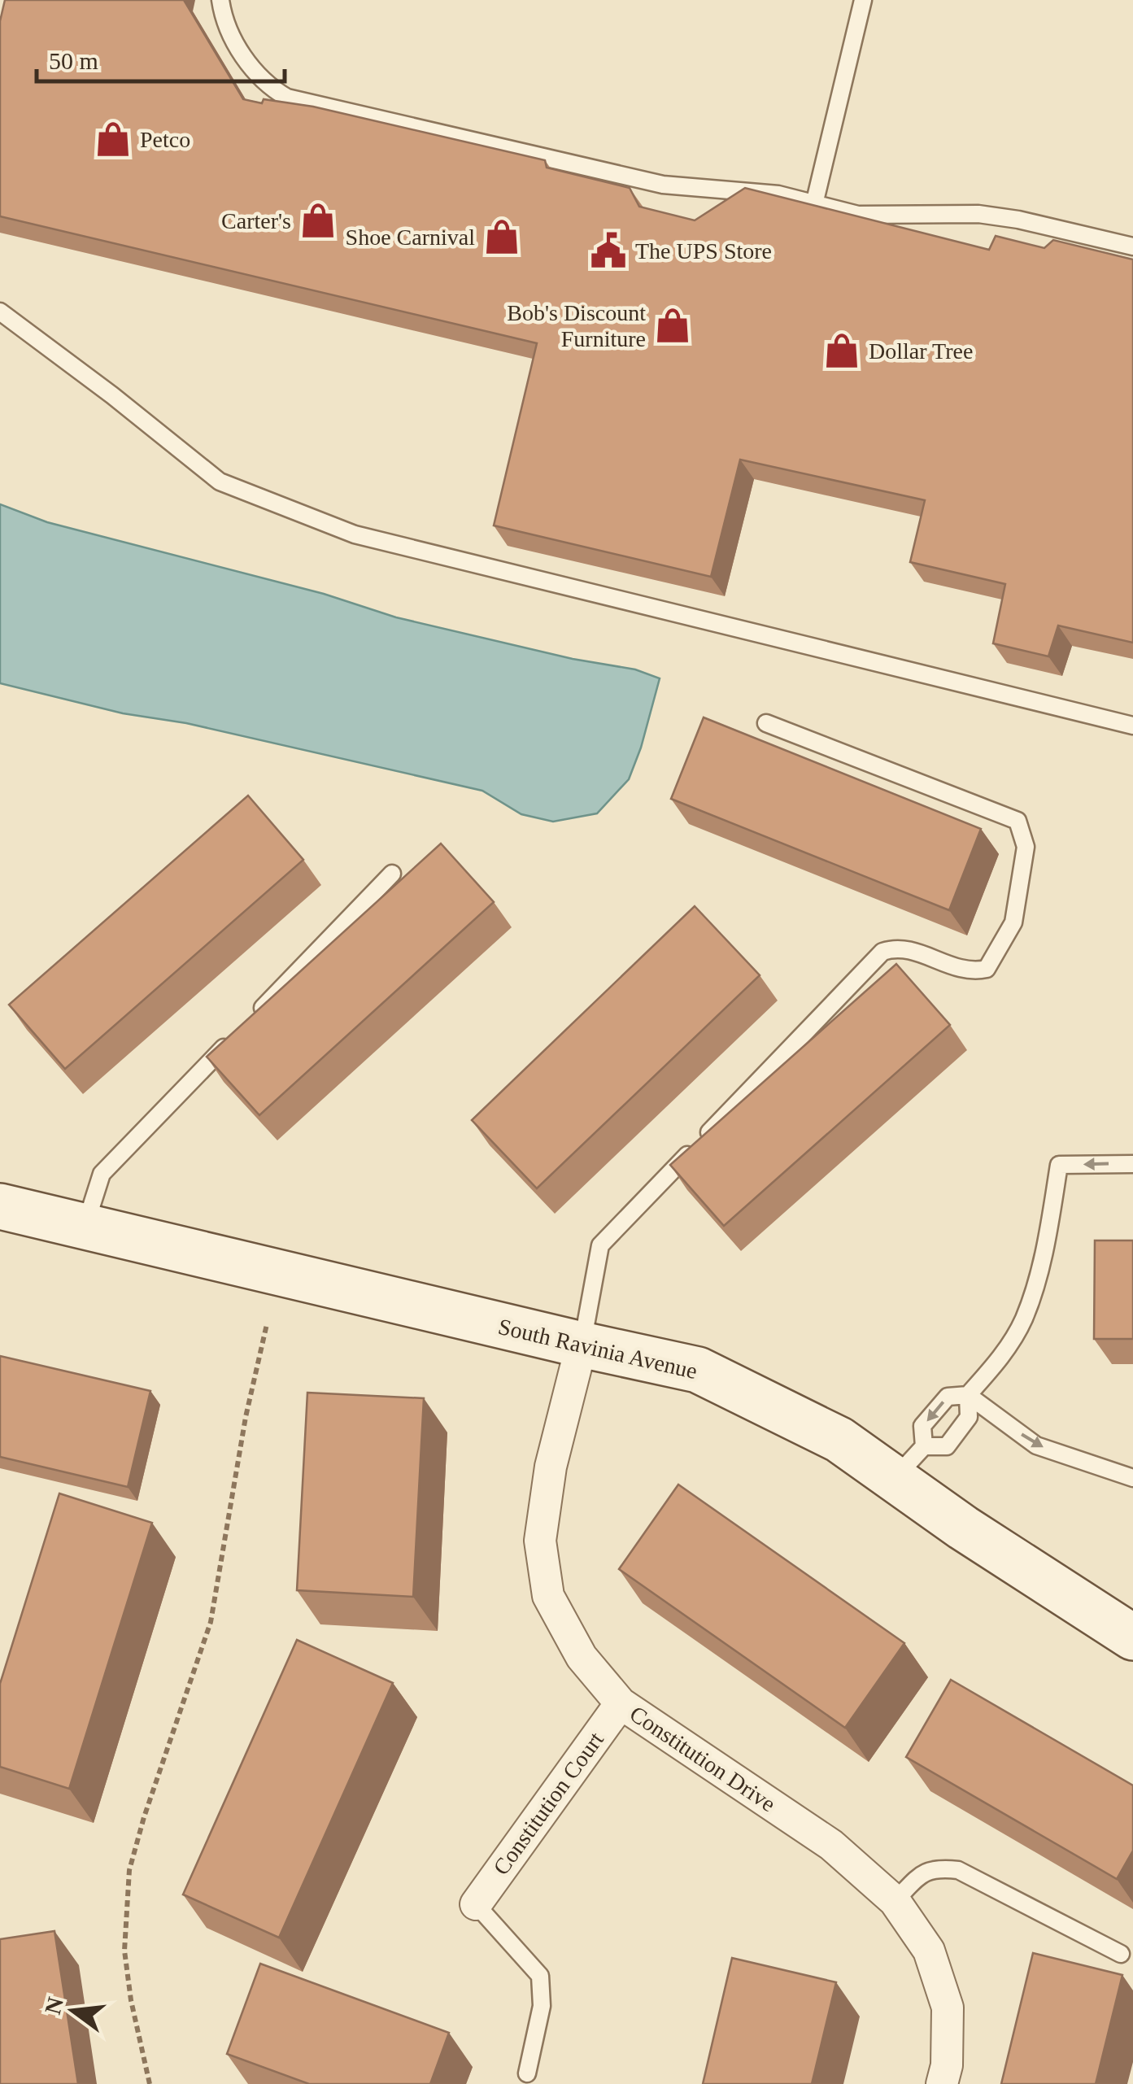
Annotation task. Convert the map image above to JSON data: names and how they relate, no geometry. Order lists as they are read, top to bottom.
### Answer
{
  "streets": {
    "street": ["South Ravinia Avenue", "Constitution Drive", "Constitution Court"]
  },
  "crossings": [
    ["South Ravinia Avenue", "Constitution Drive"],
    ["Constitution Drive", "Constitution Court"]
  ],
  "places": {
    "shop": [
      "Petco",
      "Carter's",
      "Shoe Carnival",
      "Bob's Discount Furniture",
      "Dollar Tree"
    ],
    "public building": ["The UPS Store"]
  },
  "scale_bar": "50 m",
  "north": "left"
}
